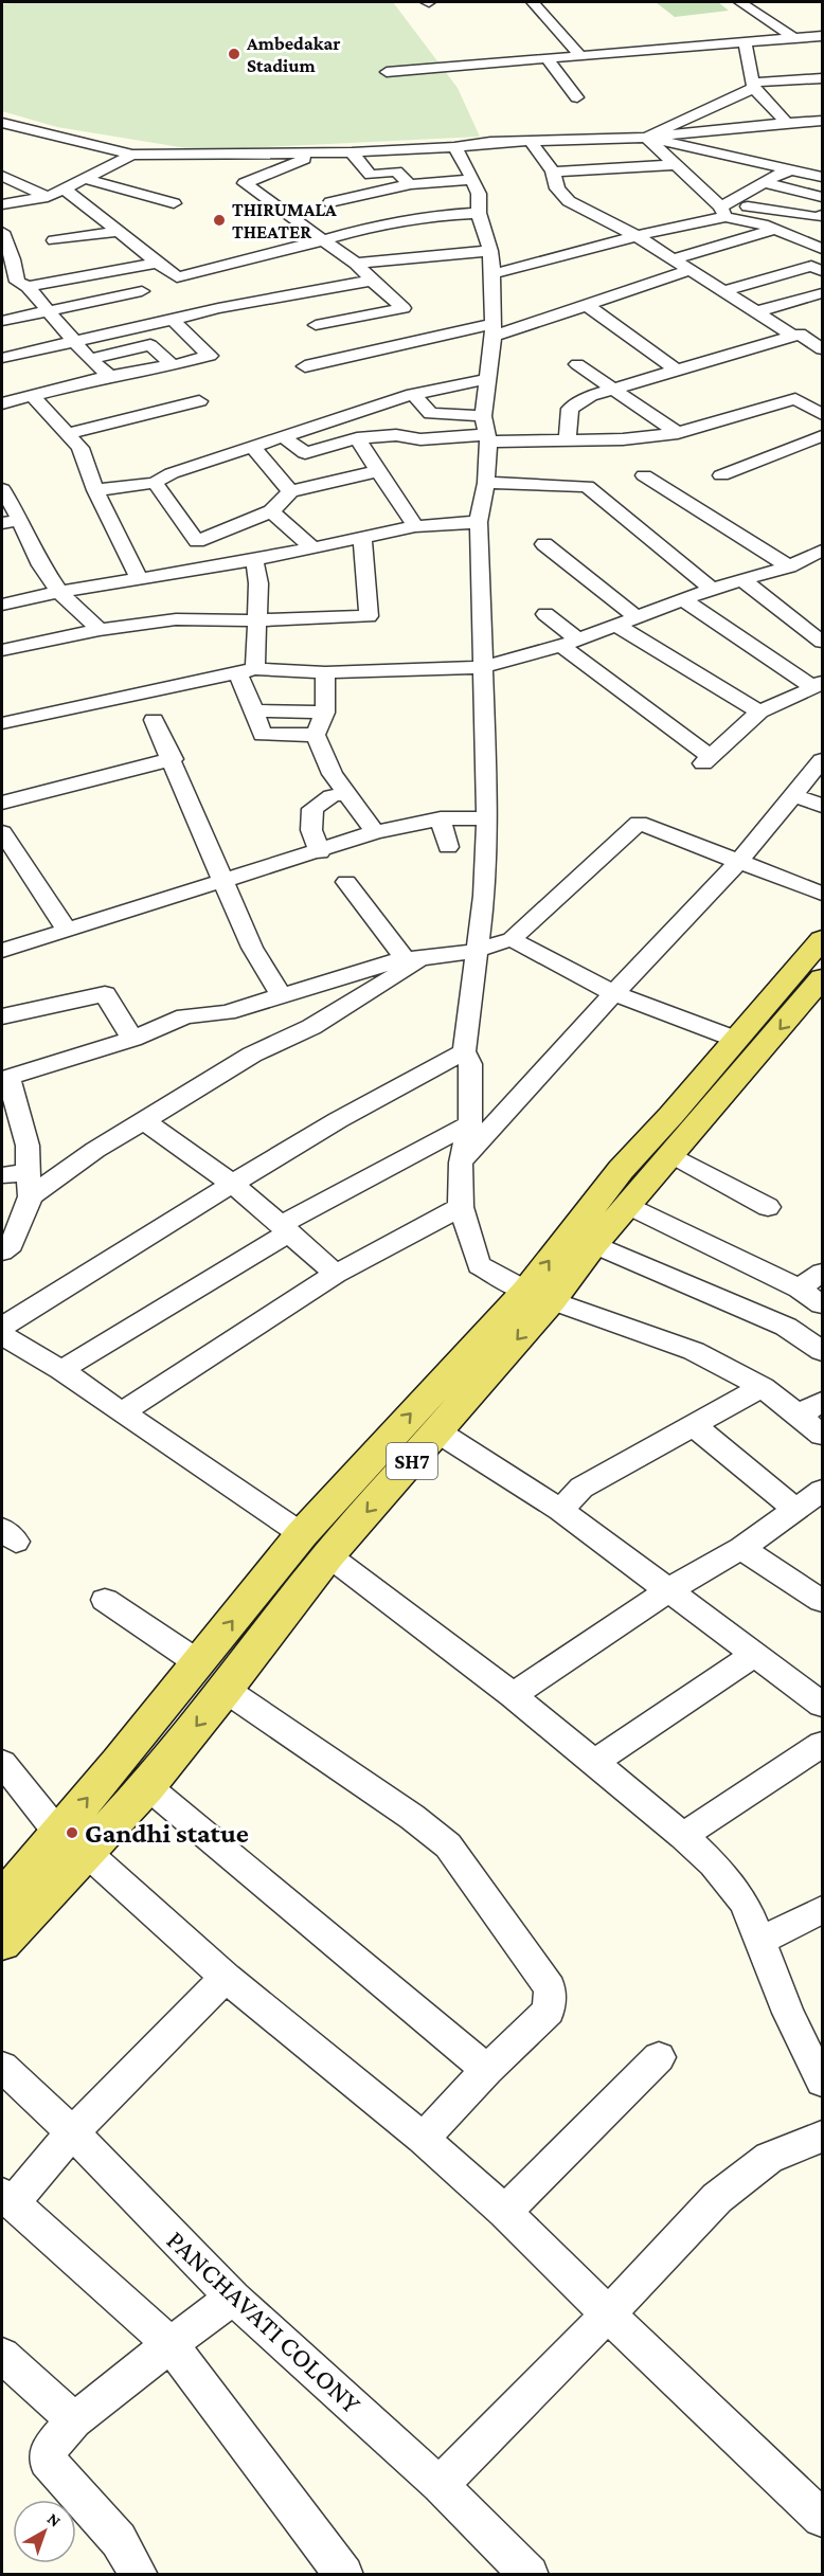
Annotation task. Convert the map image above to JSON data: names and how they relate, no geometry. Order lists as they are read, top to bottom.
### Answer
{
  "streets": {
    "main road": ["SH7"],
    "street": ["PANCHAVATI COLONY"]
  },
  "places": ["Ambedakar Stadium", "THIRUMALA THEATER", "Gandhi statue"],
  "north": "top right"
}
